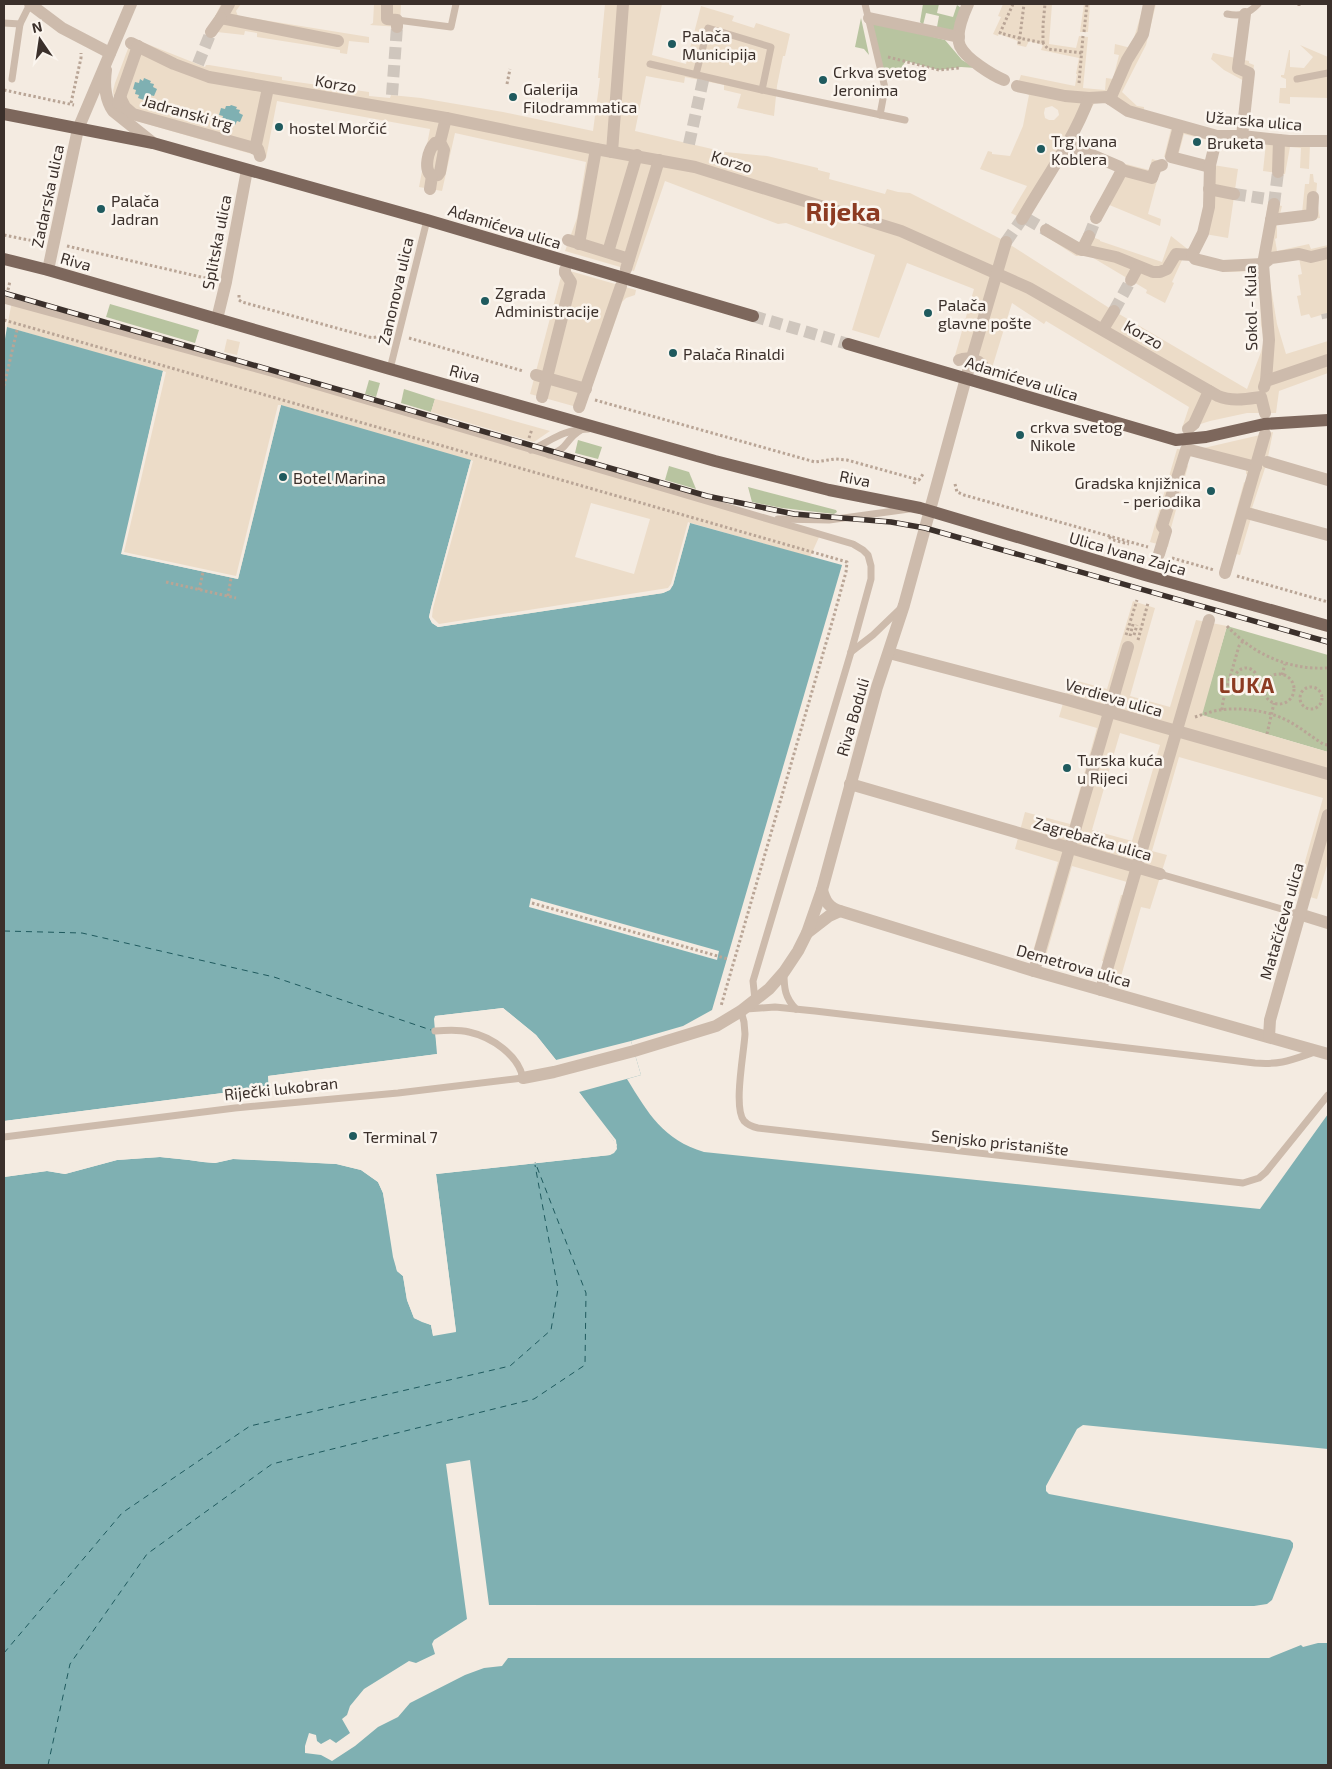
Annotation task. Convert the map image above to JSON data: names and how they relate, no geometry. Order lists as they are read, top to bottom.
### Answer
{
  "streets": {
    "main road": [
      "Jadranski trg",
      "Adamićeva ulica",
      "Riva",
      "Ulica Ivana Zajca"
    ],
    "street": [
      "Korzo",
      "Užarska ulica",
      "Zadarska ulica",
      "Splitska ulica",
      "Sokol - Kula",
      "Verdieva ulica",
      "Riva Boduli",
      "Zagrebačka ulica",
      "Matačićeva ulica",
      "Demetrova ulica",
      "Riječki lukobran"
    ],
    "lane": ["Zanonova ulica", "Senjsko pristanište"]
  },
  "crossings": [
    ["Korzo", "Jadranski trg"],
    ["Korzo", "Sokol - Kula"],
    ["Korzo", "Riva Boduli"],
    ["Jadranski trg", "Zadarska ulica"],
    ["Jadranski trg", "Adamićeva ulica"],
    ["Jadranski trg", "Splitska ulica"],
    ["Zadarska ulica", "Riva"],
    ["Adamićeva ulica", "Splitska ulica"],
    ["Adamićeva ulica", "Zanonova ulica"],
    ["Adamićeva ulica", "Riva Boduli"],
    ["Splitska ulica", "Riva"],
    ["Riva", "Zanonova ulica"],
    ["Riva", "Ulica Ivana Zajca"],
    ["Riva", "Riva Boduli"],
    ["Ulica Ivana Zajca", "Riva Boduli"],
    ["Verdieva ulica", "Riva Boduli"],
    ["Riva Boduli", "Zagrebačka ulica"],
    ["Riva Boduli", "Demetrova ulica"],
    ["Riva Boduli", "Riječki lukobran"],
    ["Riva Boduli", "Senjsko pristanište"],
    ["Zagrebačka ulica", "Matačićeva ulica"],
    ["Matačićeva ulica", "Demetrova ulica"]
  ],
  "districts": ["Rijeka", "LUKA"],
  "places": [
    "Palača Municipija",
    "Crkva svetog Jeronima",
    "Galerija Filodrammatica",
    "hostel Morčić",
    "Bruketa",
    "Trg Ivana Koblera",
    "Palača Jadran",
    "Zgrada Administracije",
    "Palača glavne pošte",
    "Palača Rinaldi",
    "crkva svetog Nikole",
    "Botel Marina",
    "Gradska knjižnica - periodika",
    "Turska kuća u Rijeci",
    "Terminal 7"
  ],
  "north": "top"
}
